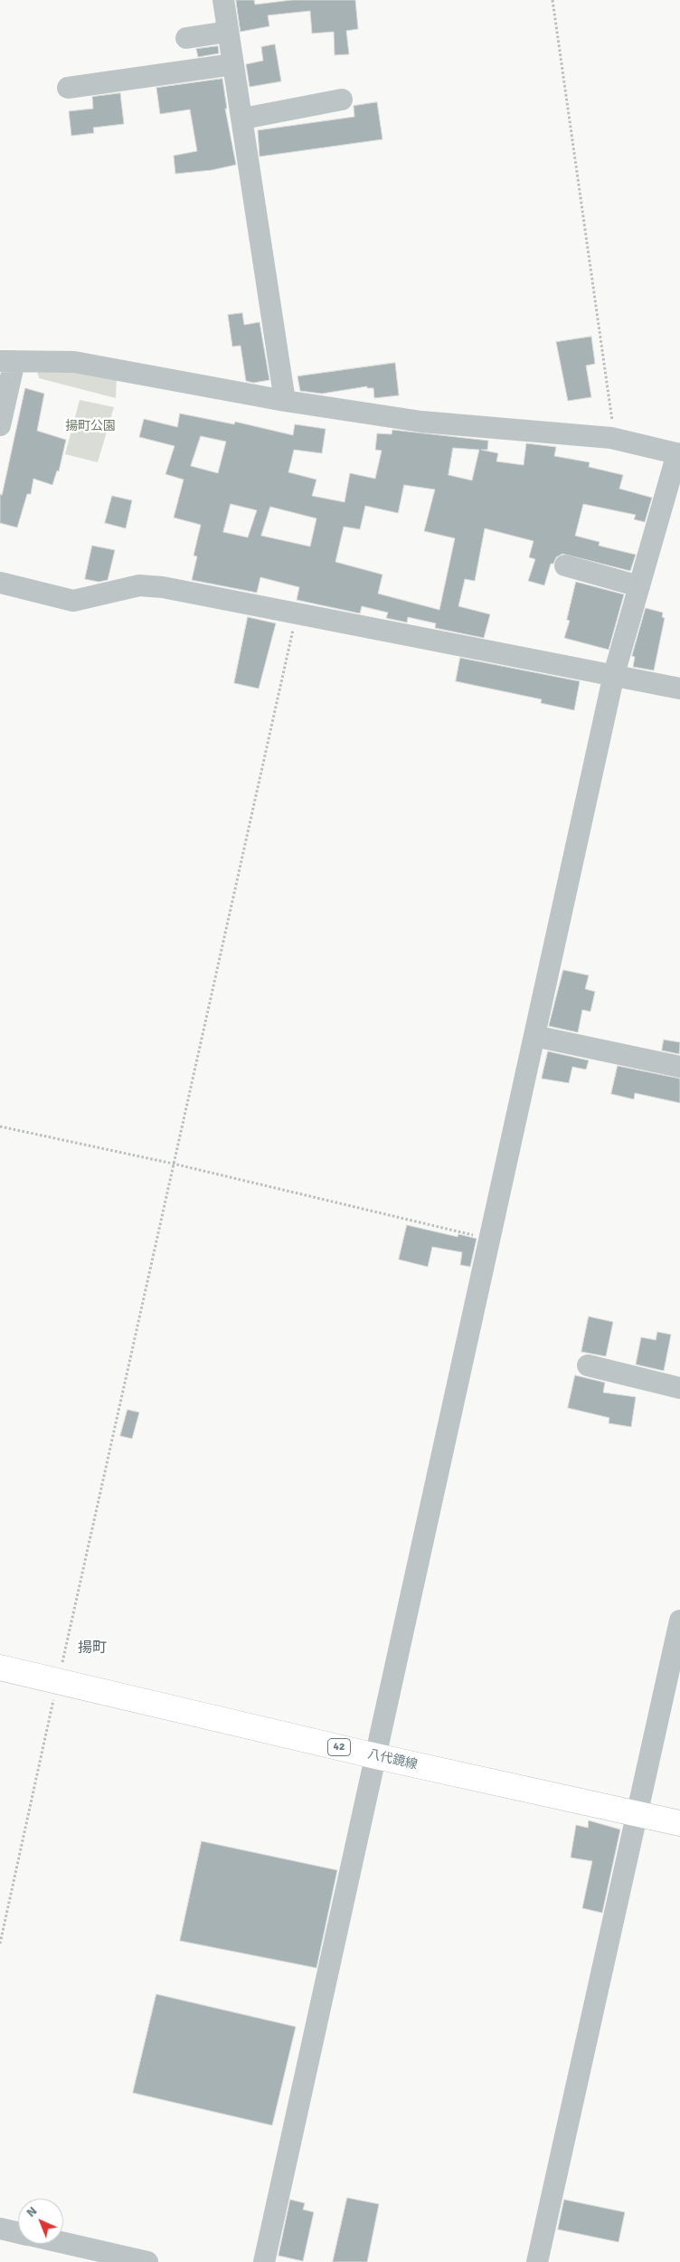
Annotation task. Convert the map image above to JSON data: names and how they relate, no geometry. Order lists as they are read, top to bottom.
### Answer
{
  "streets": {
    "main road": ["42", "八代鏡線"]
  },
  "districts": ["揚町"],
  "parks": ["揚町公園"],
  "north": "top left"
}
